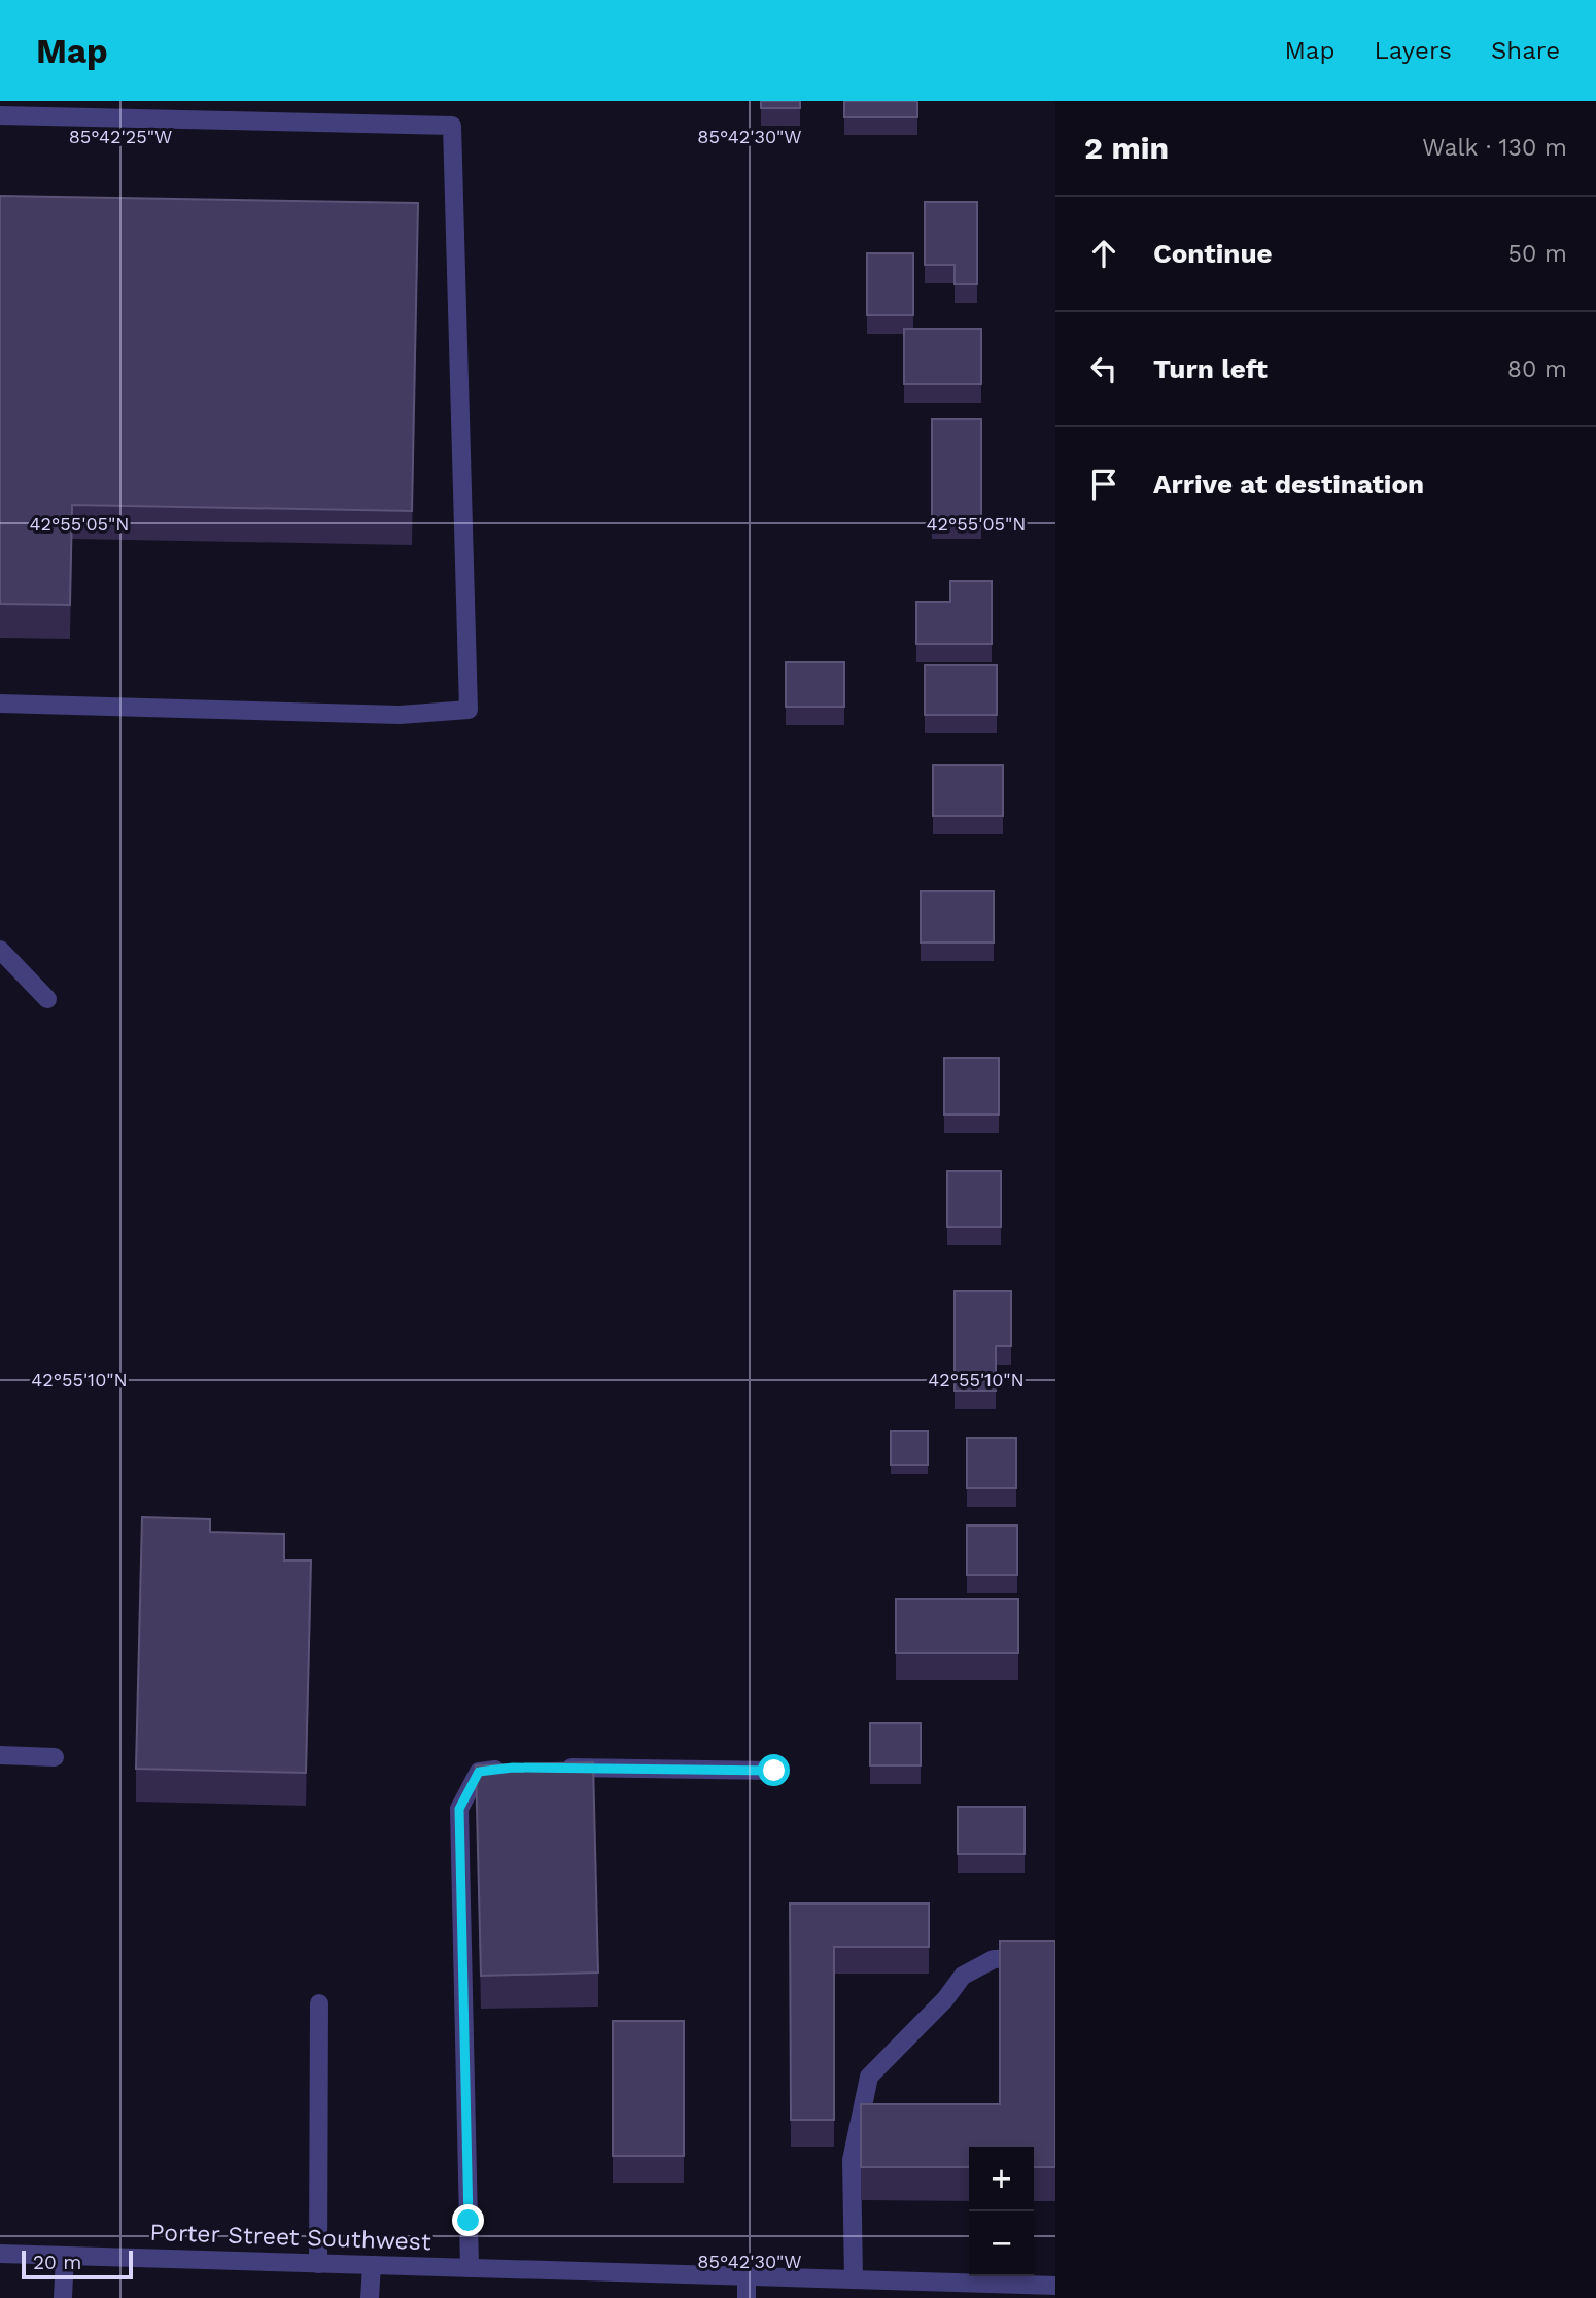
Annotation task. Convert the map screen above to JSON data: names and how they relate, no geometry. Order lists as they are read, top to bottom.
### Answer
{
  "streets": {
    "street": ["Porter Street Southwest"]
  },
  "scale_bar": "20 m",
  "page": {
    "header": "Map",
    "nav": ["Map", "Layers", "Share"],
    "heading": ["2 min", "Walk · 130 m"],
    "list": [
      ["Continue", "50 m"],
      ["Turn left", "80 m"],
      "Arrive at destination"
    ],
    "map_buttons": ["+", "−"],
    "scale": "20 m"
  },
  "coordinates": [
    "85°42'25\"W",
    "85°42'30\"W",
    "42°55'05\"N",
    "42°55'10\"N"
  ]
}
